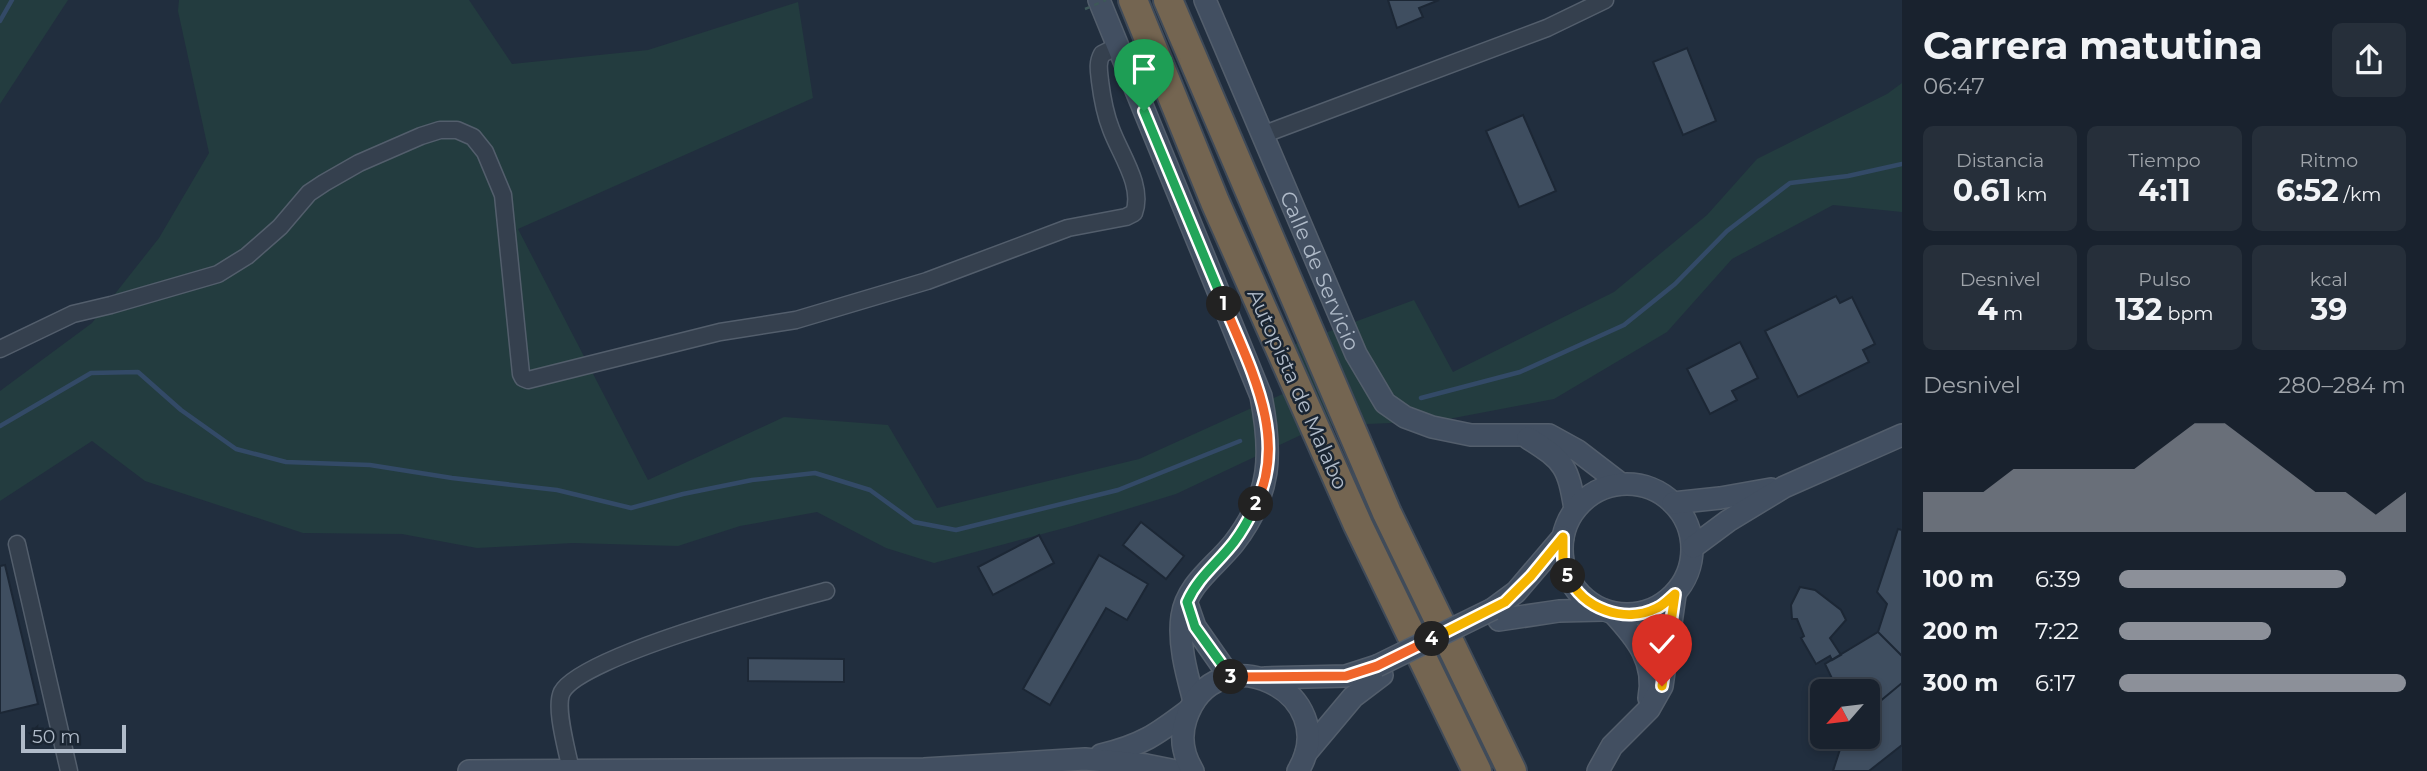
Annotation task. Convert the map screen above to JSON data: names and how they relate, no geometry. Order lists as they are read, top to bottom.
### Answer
{
  "streets": {
    "highway": ["Autopista de Malabo"],
    "street": ["Calle de Servicio"]
  },
  "scale_bar": "50 m",
  "north": "bottom left",
  "page": {
    "heading": ["Carrera matutina", "06:47"],
    "stats": [
      ["Distancia", "0.61 km"],
      ["Tiempo", "4:11"],
      ["Ritmo", "6:52 /km"],
      ["Desnivel", "4 m"],
      ["Pulso", "132 bpm"],
      ["kcal", "39"]
    ],
    "pins": [
      "1",
      "2",
      "5",
      "4",
      "3"
    ],
    "chart": ["Desnivel", "280–284 m"],
    "list": [
      {
        "name": "100 m",
        "note": "6:39"
      },
      {
        "name": "200 m",
        "note": "7:22"
      },
      {
        "name": "300 m",
        "note": "6:17"
      }
    ],
    "scale": "50 m"
  }
}
